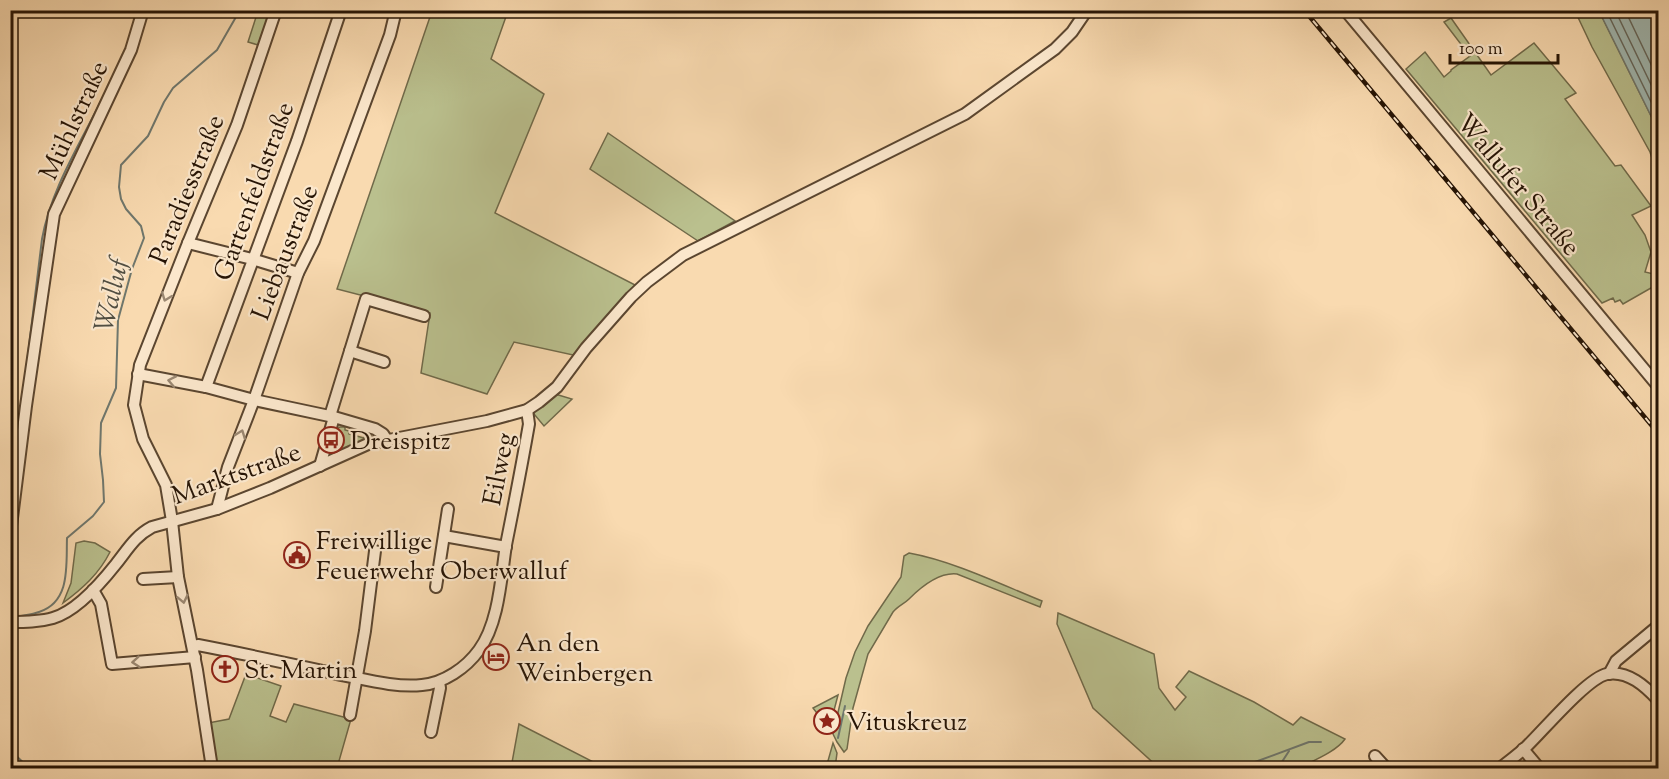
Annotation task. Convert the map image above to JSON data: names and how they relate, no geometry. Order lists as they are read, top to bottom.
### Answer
{
  "streets": {
    "street": [
      "Mühlstraße",
      "Wallufer Straße",
      "Paradiesstraße",
      "Gartenfeldstraße",
      "Liebaustraße",
      "Eilweg",
      "Marktstraße"
    ]
  },
  "crossings": [
    ["Paradiesstraße", "Eilweg"],
    ["Paradiesstraße", "Marktstraße"],
    ["Liebaustraße", "Marktstraße"],
    ["Eilweg", "Marktstraße"]
  ],
  "water": ["Walluf"],
  "places": {
    "bus stop": ["Dreispitz"],
    "public building": ["Freiwillige Feuerwehr Oberwalluf"],
    "hotel": ["An den Weinbergen"],
    "church": ["St. Martin"],
    "place": ["Vituskreuz"]
  },
  "scale_bar": "100 m"
}
